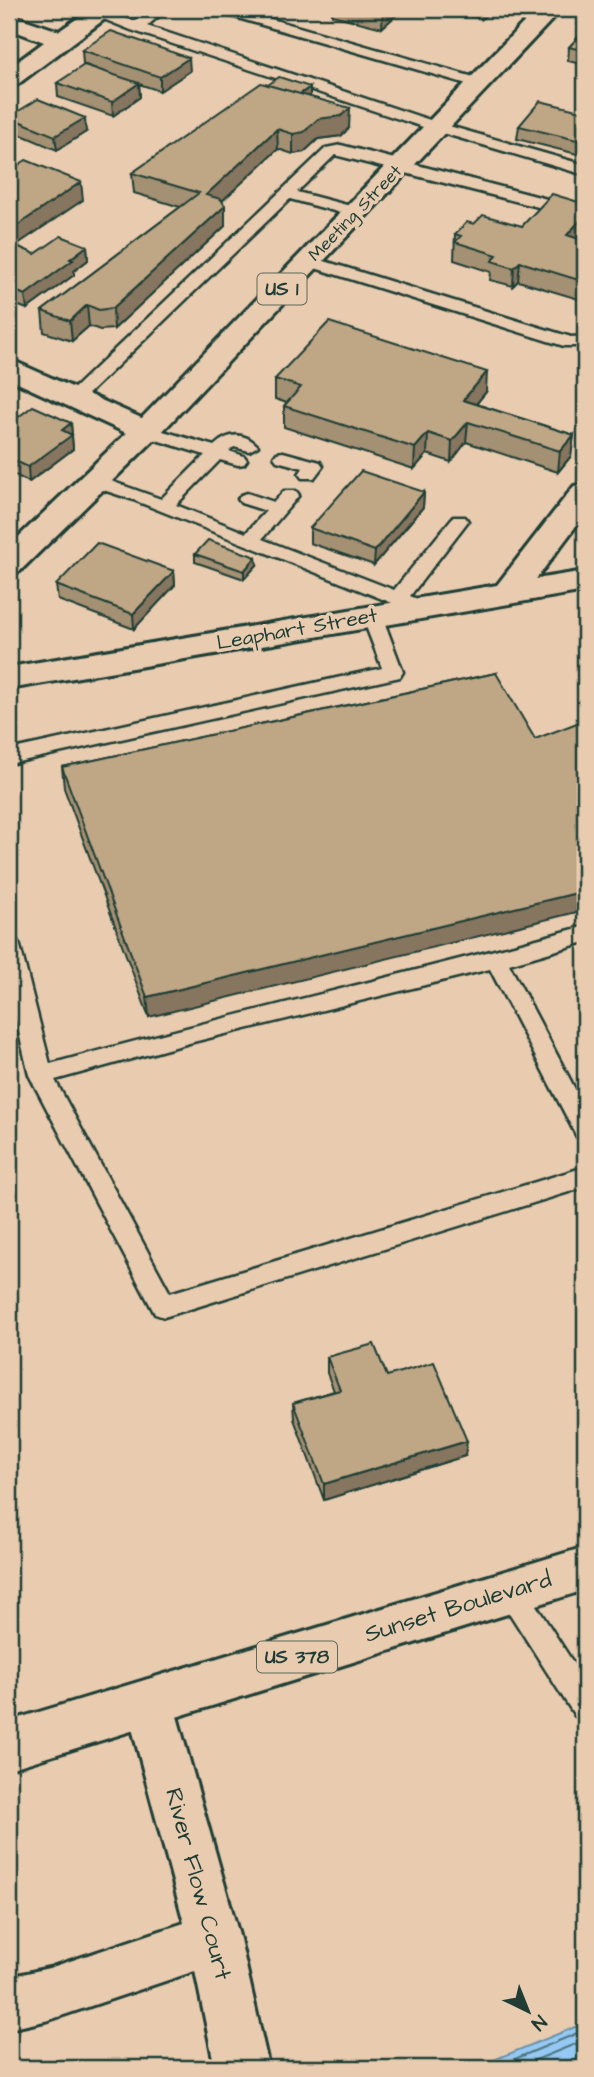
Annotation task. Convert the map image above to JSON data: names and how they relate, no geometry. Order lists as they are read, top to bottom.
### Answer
{
  "streets": {
    "main road": [
      "Meeting Street",
      "US 1",
      "Leaphart Street",
      "Sunset Boulevard",
      "US 378",
      "River Flow Court"
    ]
  },
  "crossings": [
    ["Sunset Boulevard", "River Flow Court"]
  ],
  "north": "bottom right"
}
